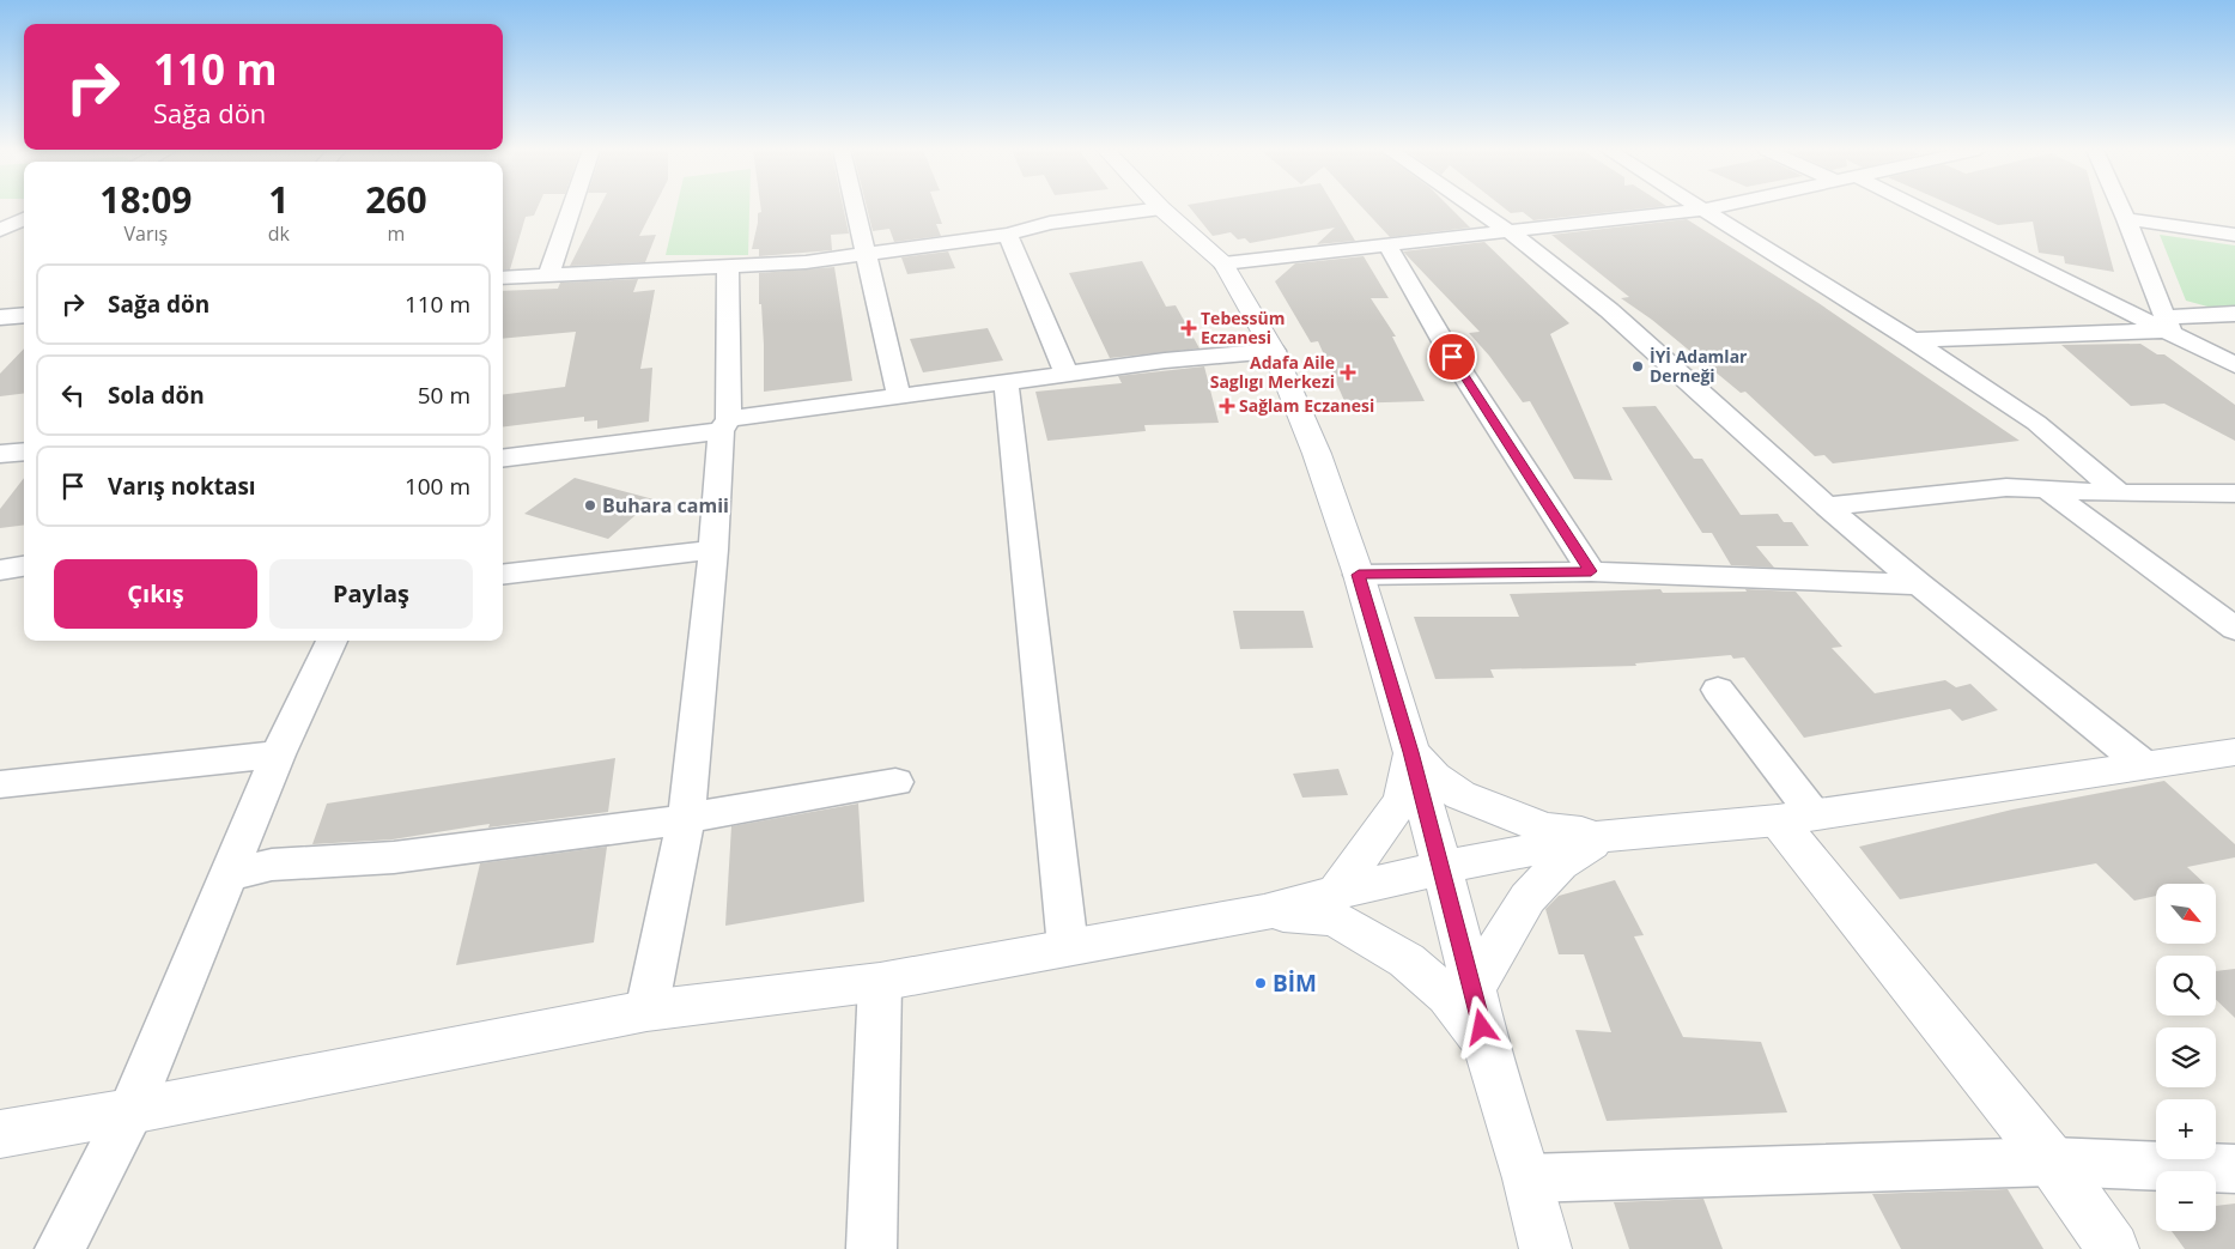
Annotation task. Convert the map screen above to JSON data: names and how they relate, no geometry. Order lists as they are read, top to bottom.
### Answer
{
  "places": {
    "health": ["Tebessüm Eczanesi", "Adafa Aile Saglıgı Merkezi", "Sağlam Eczanesi"],
    "other": ["İYİ Adamlar Derneği", "Buhara camii", "BİM"]
  },
  "north": "bottom right",
  "page": {
    "turn": ["110 m", "Sağa dön"],
    "eta": [
      "18:09",
      "Varış",
      "1",
      "dk",
      "260",
      "m"
    ],
    "list": [
      {
        "name": "Sağa dön",
        "value": "110 m"
      },
      {
        "name": "Sola dön",
        "value": "50 m"
      },
      {
        "name": "Varış noktası",
        "value": "100 m"
      }
    ],
    "buttons": ["Çıkış", "Paylaş"],
    "map_buttons": ["+", "−"]
  }
}
